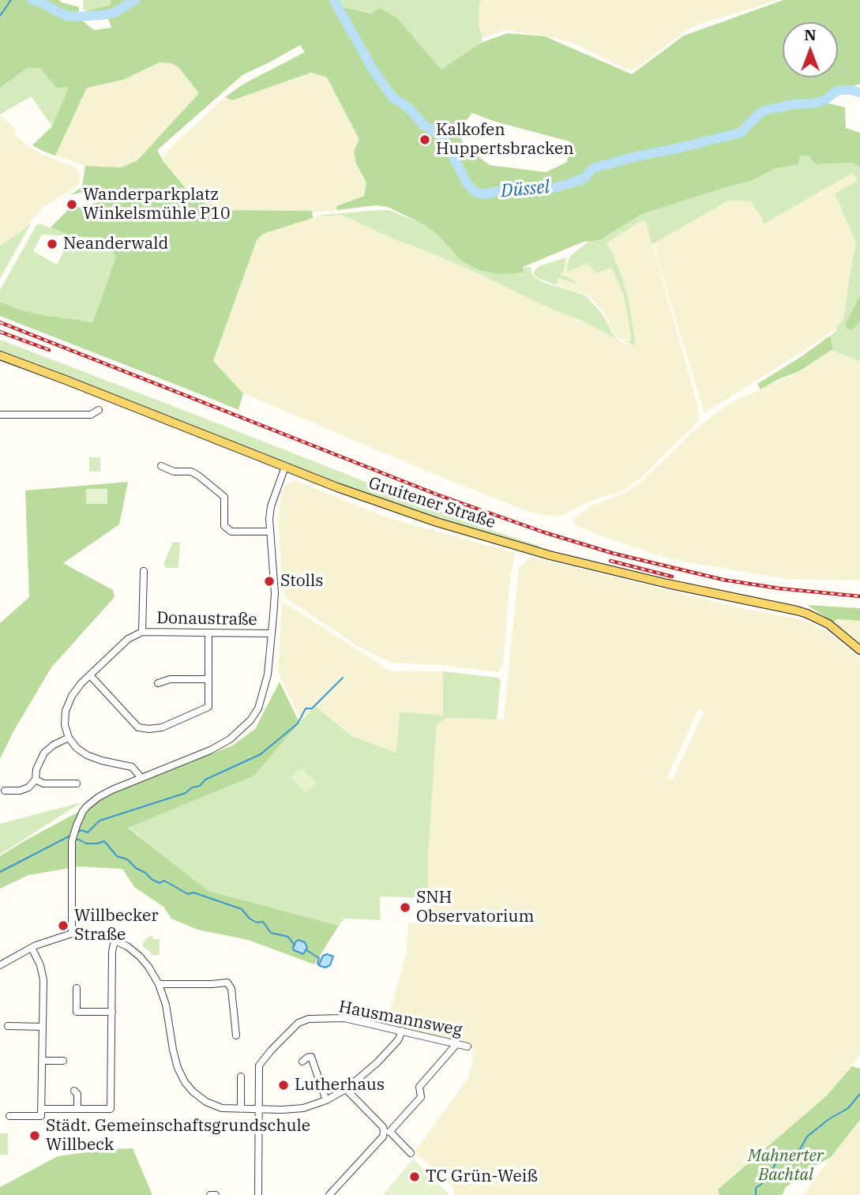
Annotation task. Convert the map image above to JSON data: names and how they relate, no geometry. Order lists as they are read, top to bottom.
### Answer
{
  "streets": {
    "main road": ["Gruitener Straße"],
    "street": ["Donaustraße", "Hausmannsweg"]
  },
  "water": ["Düssel"],
  "parks": ["Mahnerter Bachtal"],
  "places": [
    "Kalkofen Huppertsbracken",
    "Wanderparkplatz Winkelsmühle P10",
    "Neanderwald",
    "Stolls",
    "SNH Observatorium",
    "Willbecker Straße",
    "Lutherhaus",
    "Städt. Gemeinschaftsgrundschule Willbeck",
    "TC Grün-Weiß"
  ],
  "north": "top"
}
